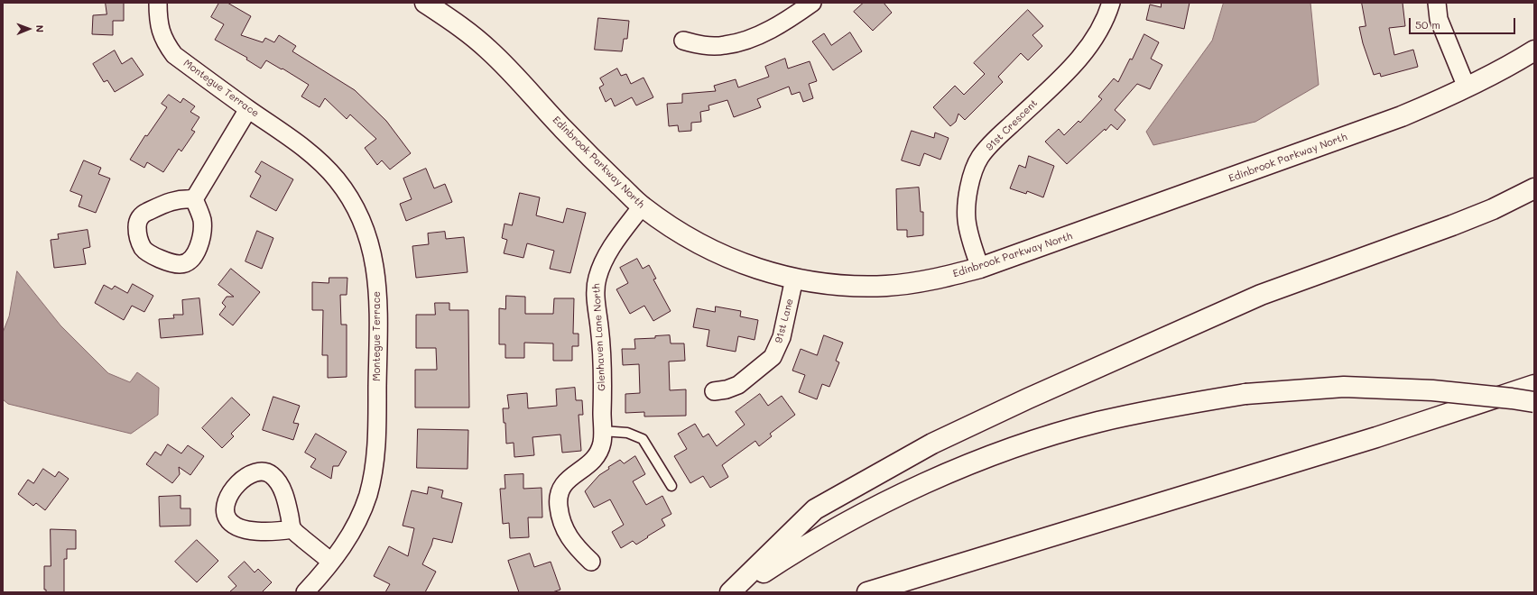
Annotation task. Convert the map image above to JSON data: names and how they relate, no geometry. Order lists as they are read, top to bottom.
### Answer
{
  "streets": {
    "main road": ["Edinbrook Parkway North"],
    "street": [
      "Montegue Terrace",
      "91st Crescent",
      "91st Lane",
      "Glenhaven Lane North"
    ]
  },
  "crossings": [
    ["91st Crescent", "Edinbrook Parkway North"],
    ["Edinbrook Parkway North", "91st Lane"],
    ["Edinbrook Parkway North", "Glenhaven Lane North"]
  ],
  "scale_bar": "50 m",
  "north": "right"
}
